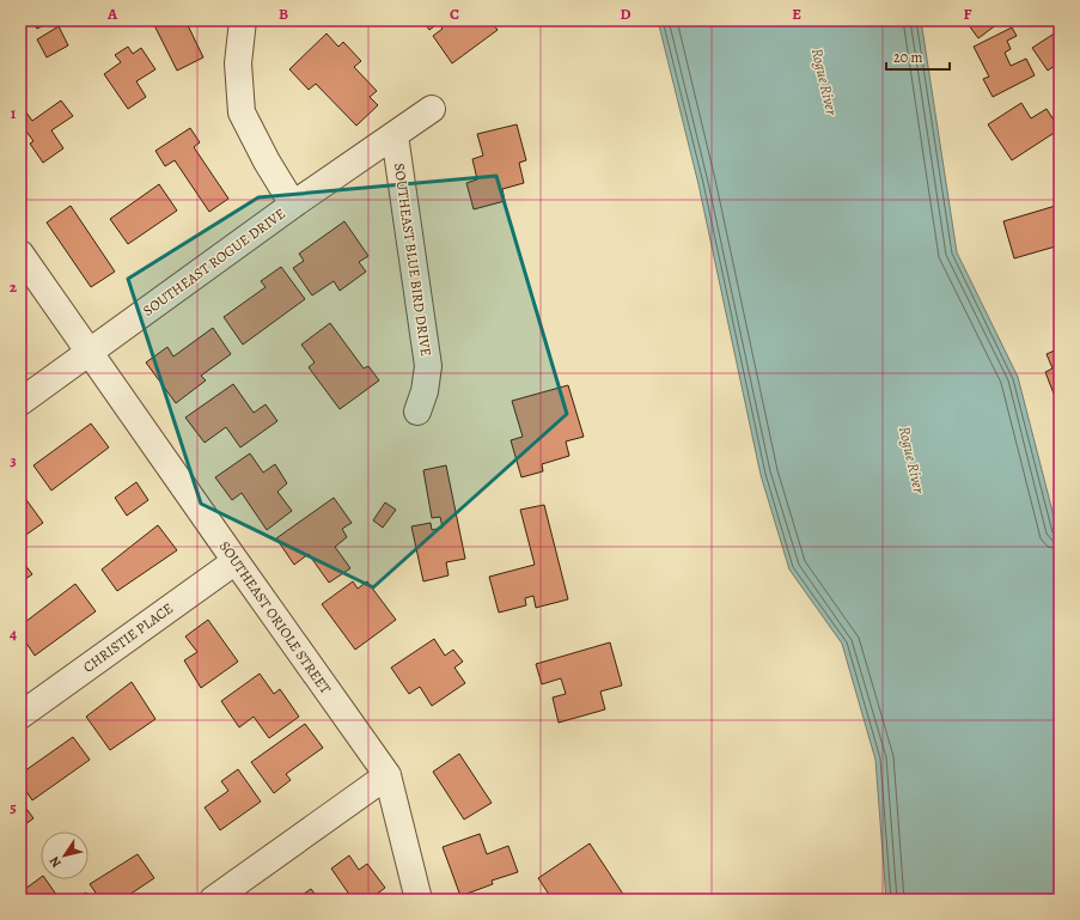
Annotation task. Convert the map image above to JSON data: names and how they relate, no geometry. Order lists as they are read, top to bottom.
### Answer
{
  "streets": {
    "street": [
      "SOUTHEAST BLUE BIRD DRIVE",
      "SOUTHEAST ROGUE DRIVE",
      "SOUTHEAST ORIOLE STREET",
      "CHRISTIE PLACE"
    ]
  },
  "crossings": [
    ["SOUTHEAST ROGUE DRIVE", "SOUTHEAST ORIOLE STREET"],
    ["SOUTHEAST ORIOLE STREET", "CHRISTIE PLACE"]
  ],
  "water": ["Rogue River"],
  "scale_bar": "20 m",
  "north": "bottom left",
  "grid": {
    "columns": [
      "A",
      "B",
      "C",
      "D",
      "E",
      "F"
    ],
    "rows": [
      "1",
      "2",
      "3",
      "4",
      "5"
    ]
  }
}
